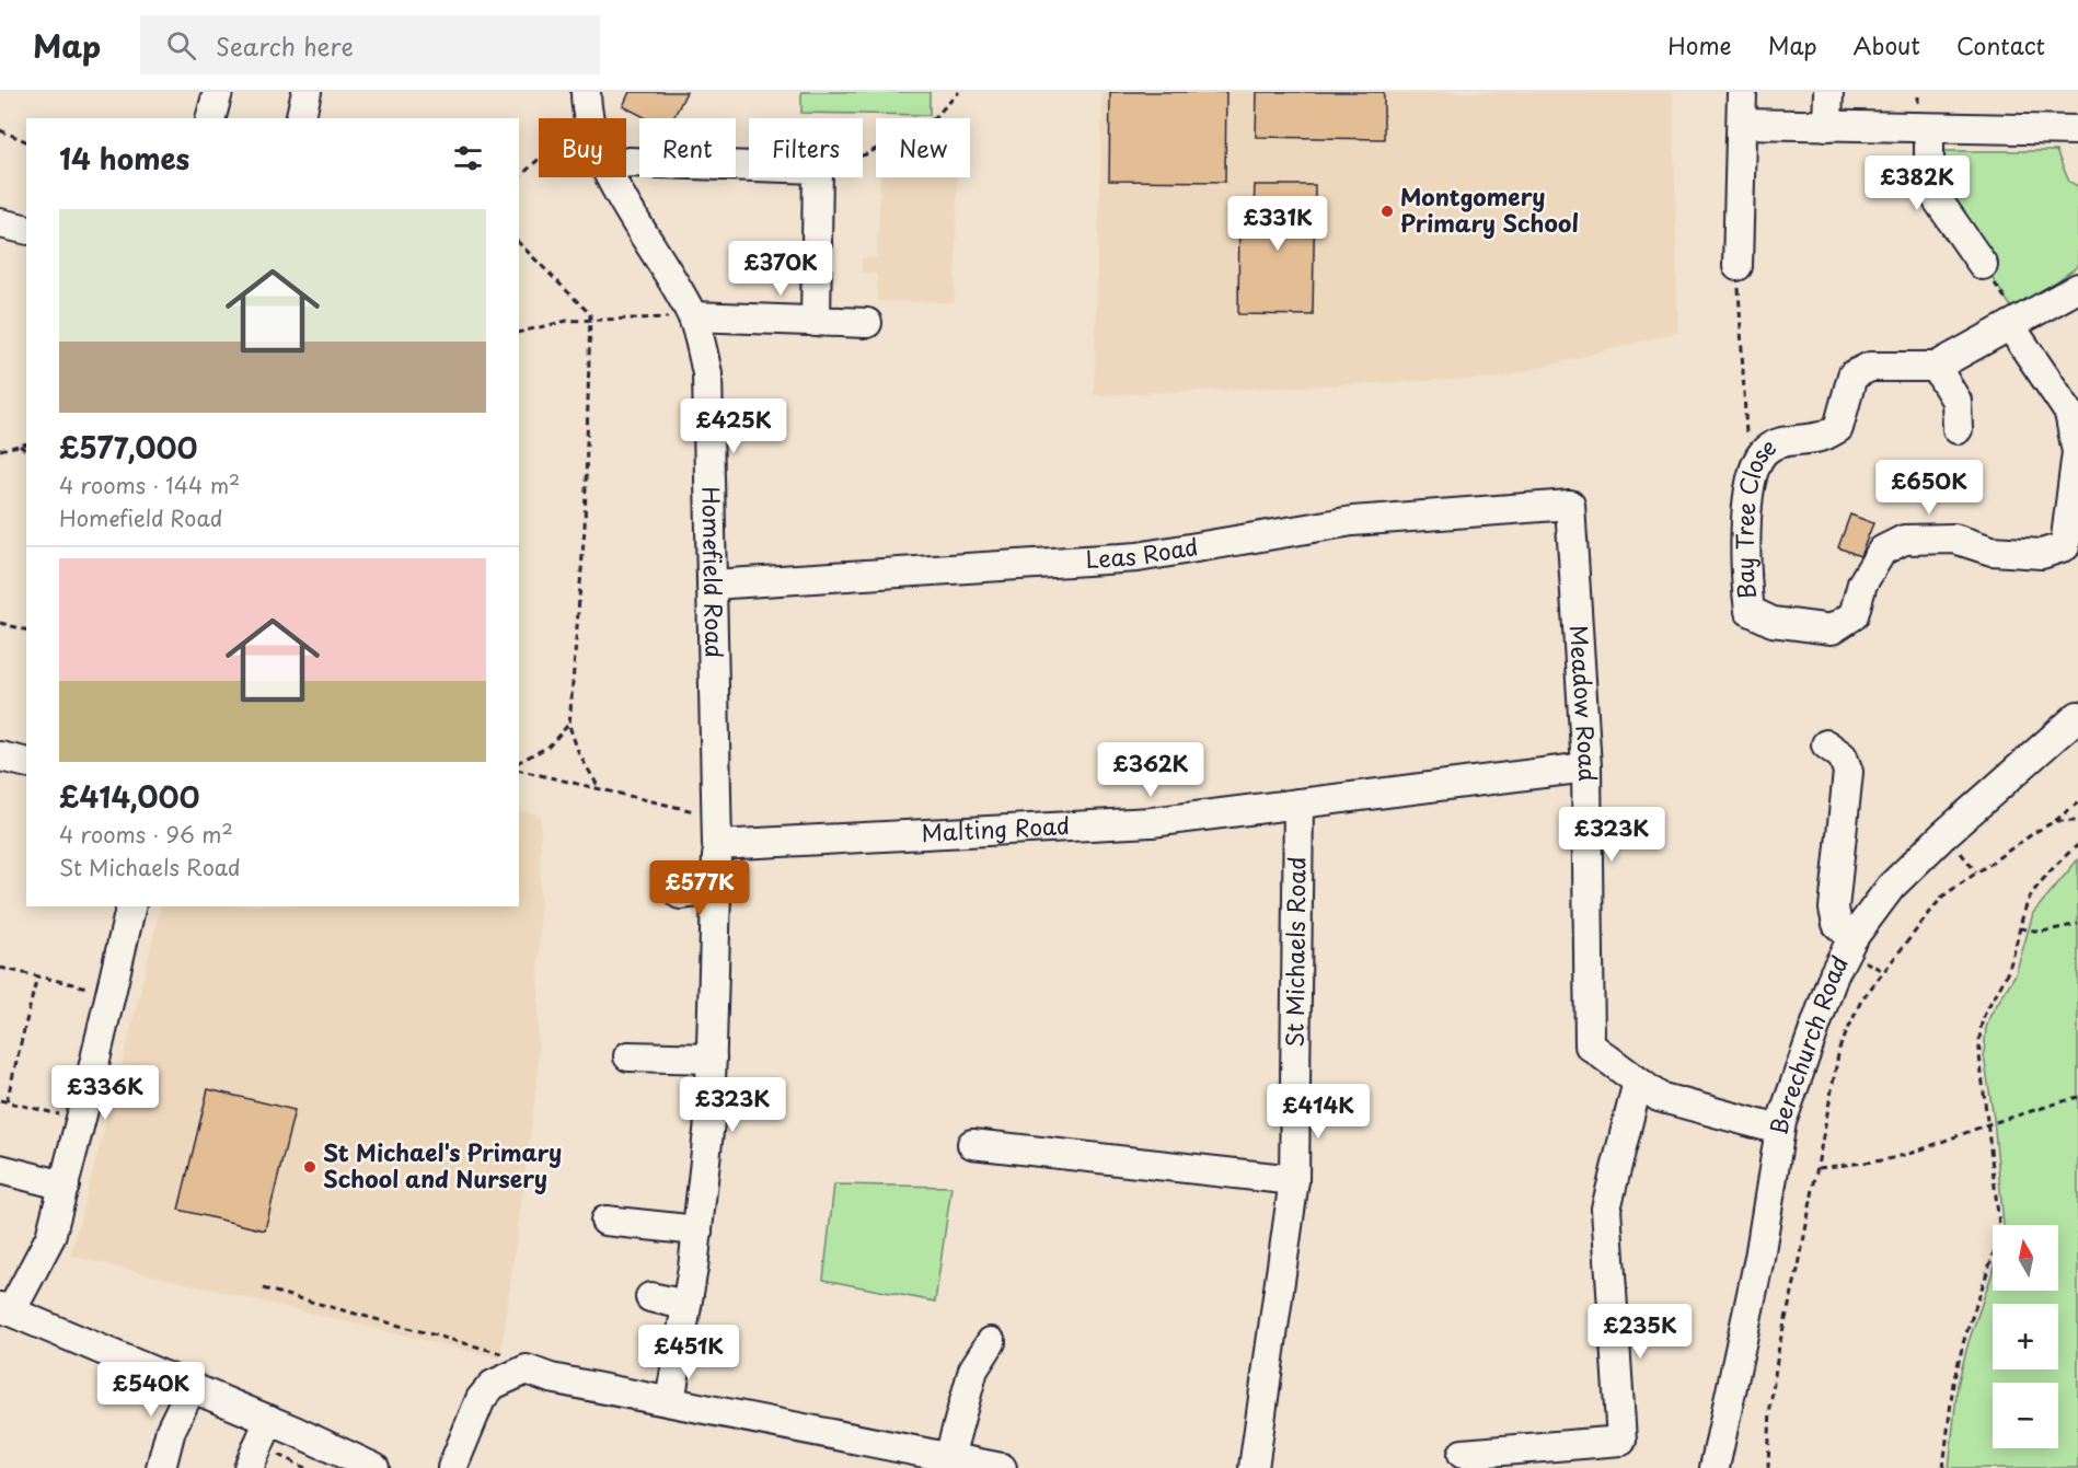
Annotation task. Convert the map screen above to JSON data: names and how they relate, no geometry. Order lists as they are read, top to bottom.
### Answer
{
  "streets": {
    "street": [
      "Bay Tree Close",
      "Leas Road",
      "Homefield Road",
      "Meadow Road",
      "Malting Road",
      "St Michaels Road",
      "Berechurch Road"
    ]
  },
  "crossings": [
    ["Leas Road", "Homefield Road"],
    ["Leas Road", "Meadow Road"],
    ["Homefield Road", "Malting Road"],
    ["Meadow Road", "Malting Road"],
    ["Meadow Road", "Berechurch Road"],
    ["Malting Road", "St Michaels Road"]
  ],
  "places": ["Montgomery Primary School", "St Michael's Primary School and Nursery"],
  "north": "top",
  "page": {
    "header": "Map",
    "search": "Search here",
    "nav": [
      "Home",
      "Map",
      "About",
      "Contact"
    ],
    "chip": [
      "Buy",
      "Rent",
      "Filters",
      "New"
    ],
    "heading": "14 homes",
    "price": [
      "£382K",
      "£331K",
      "£370K",
      "£425K",
      "£650K",
      "£362K",
      "£323K",
      "£577K",
      "£336K",
      "£323K",
      "£414K",
      "£235K",
      "£451K",
      "£540K"
    ],
    "list": [
      {
        "name": "£577,000",
        "note": "4 rooms · 144 m² · Homefield Road"
      },
      {
        "name": "£414,000",
        "note": "4 rooms · 96 m² · St Michaels Road"
      }
    ],
    "map_buttons": ["+", "−"]
  }
}
